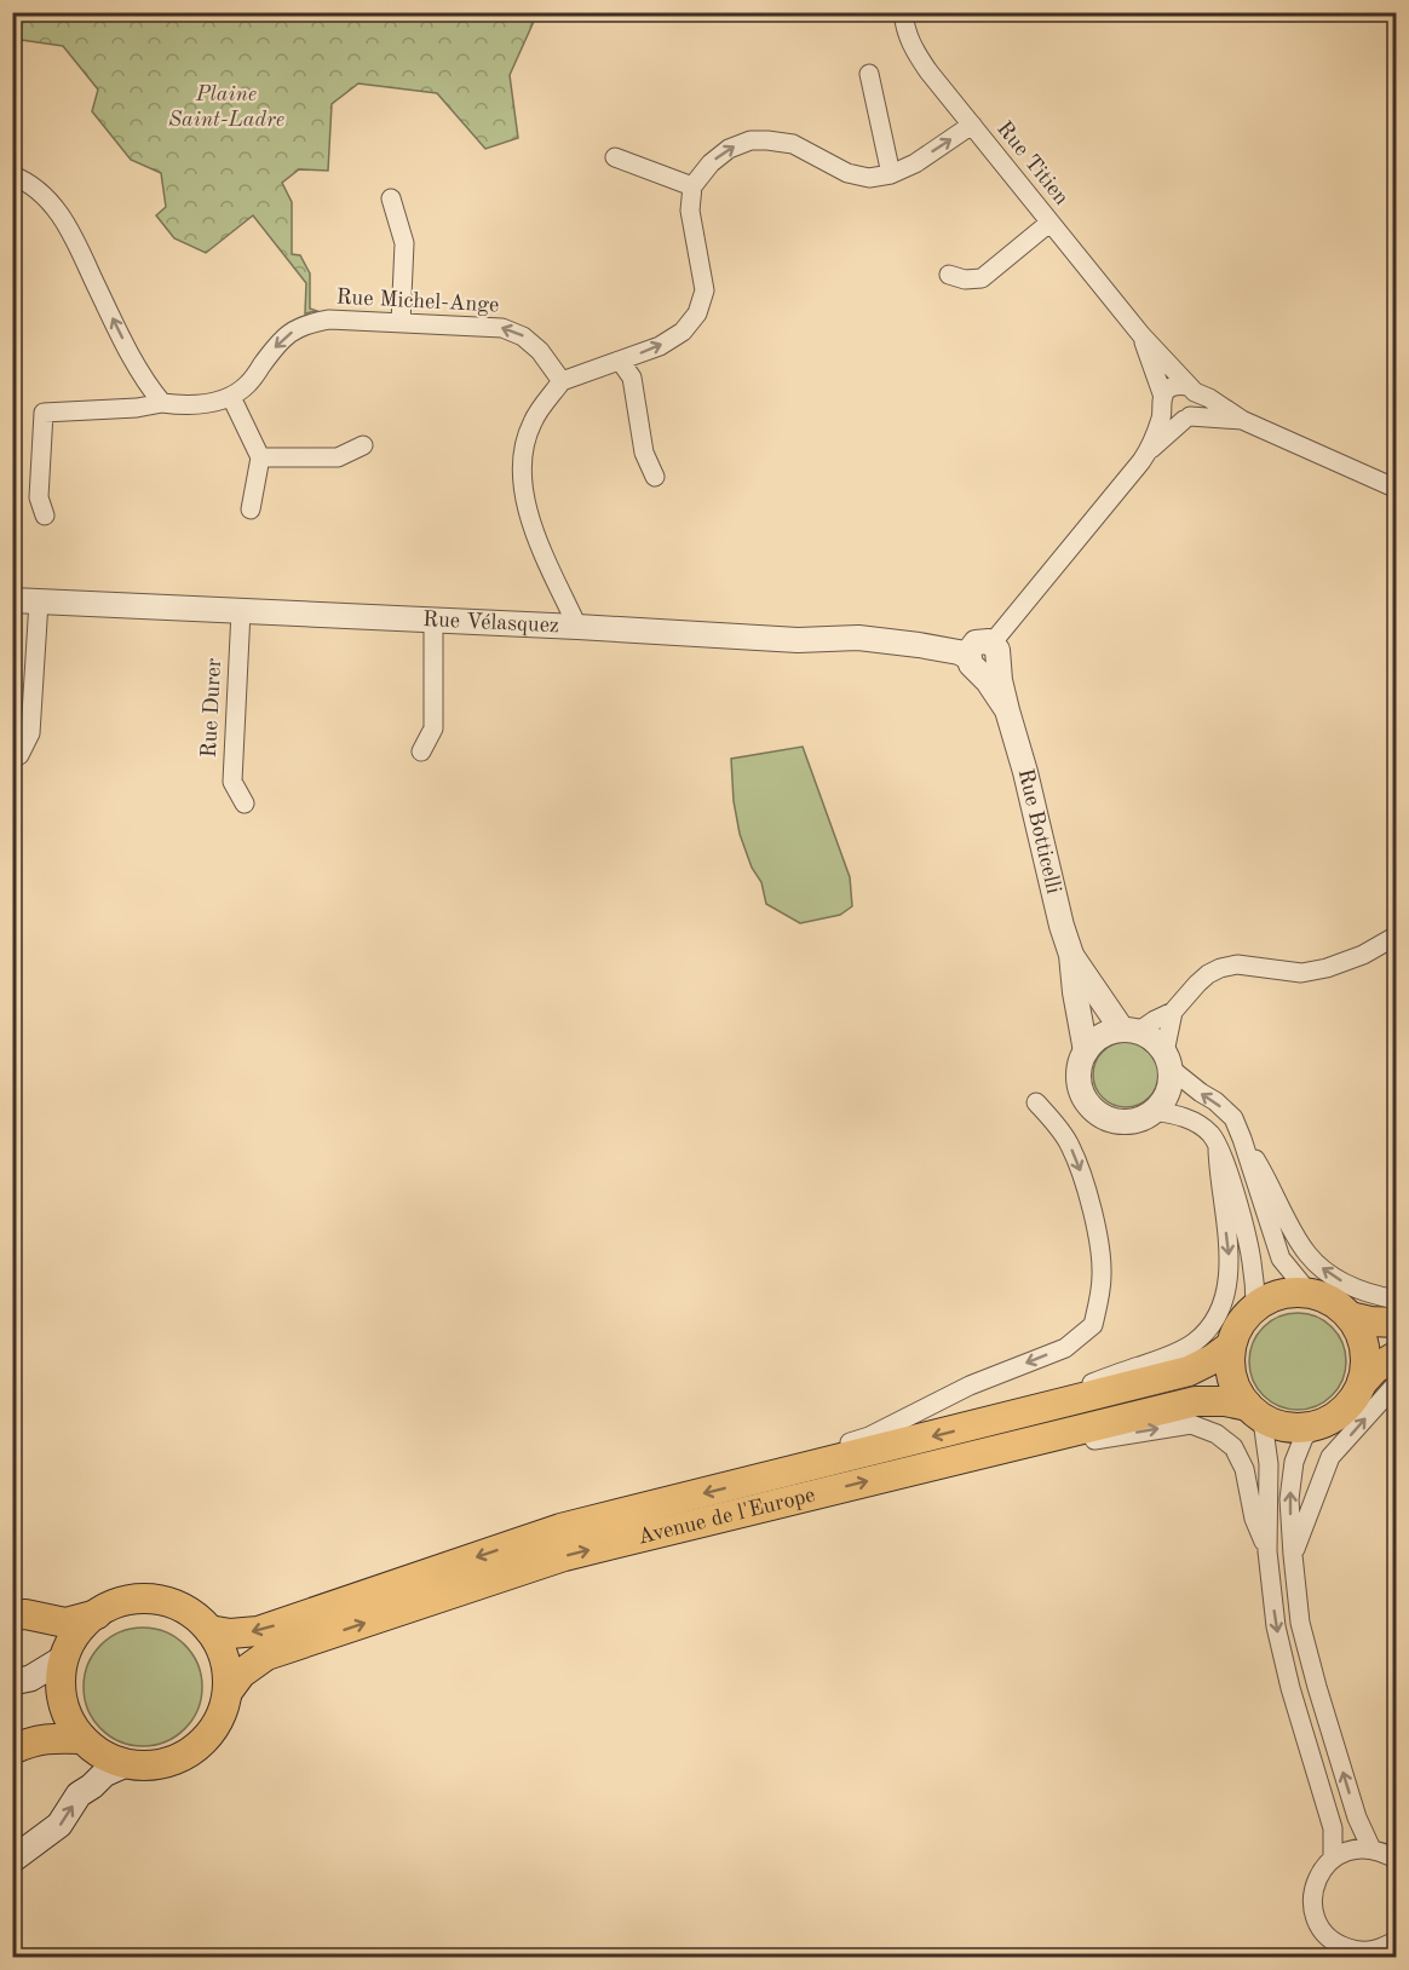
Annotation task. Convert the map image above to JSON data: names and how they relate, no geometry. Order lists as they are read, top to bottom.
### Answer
{
  "streets": {
    "main road": ["Avenue de l'Europe"],
    "street": [
      "Rue Titien",
      "Rue Michel-Ange",
      "Rue Vélasquez",
      "Rue Durer",
      "Rue Botticelli"
    ]
  },
  "crossings": [
    ["Rue Vélasquez", "Rue Durer"],
    ["Rue Vélasquez", "Rue Botticelli"]
  ],
  "one_way": ["Rue Michel-Ange"],
  "parks": ["Plaine Saint-Ladre"]
}
